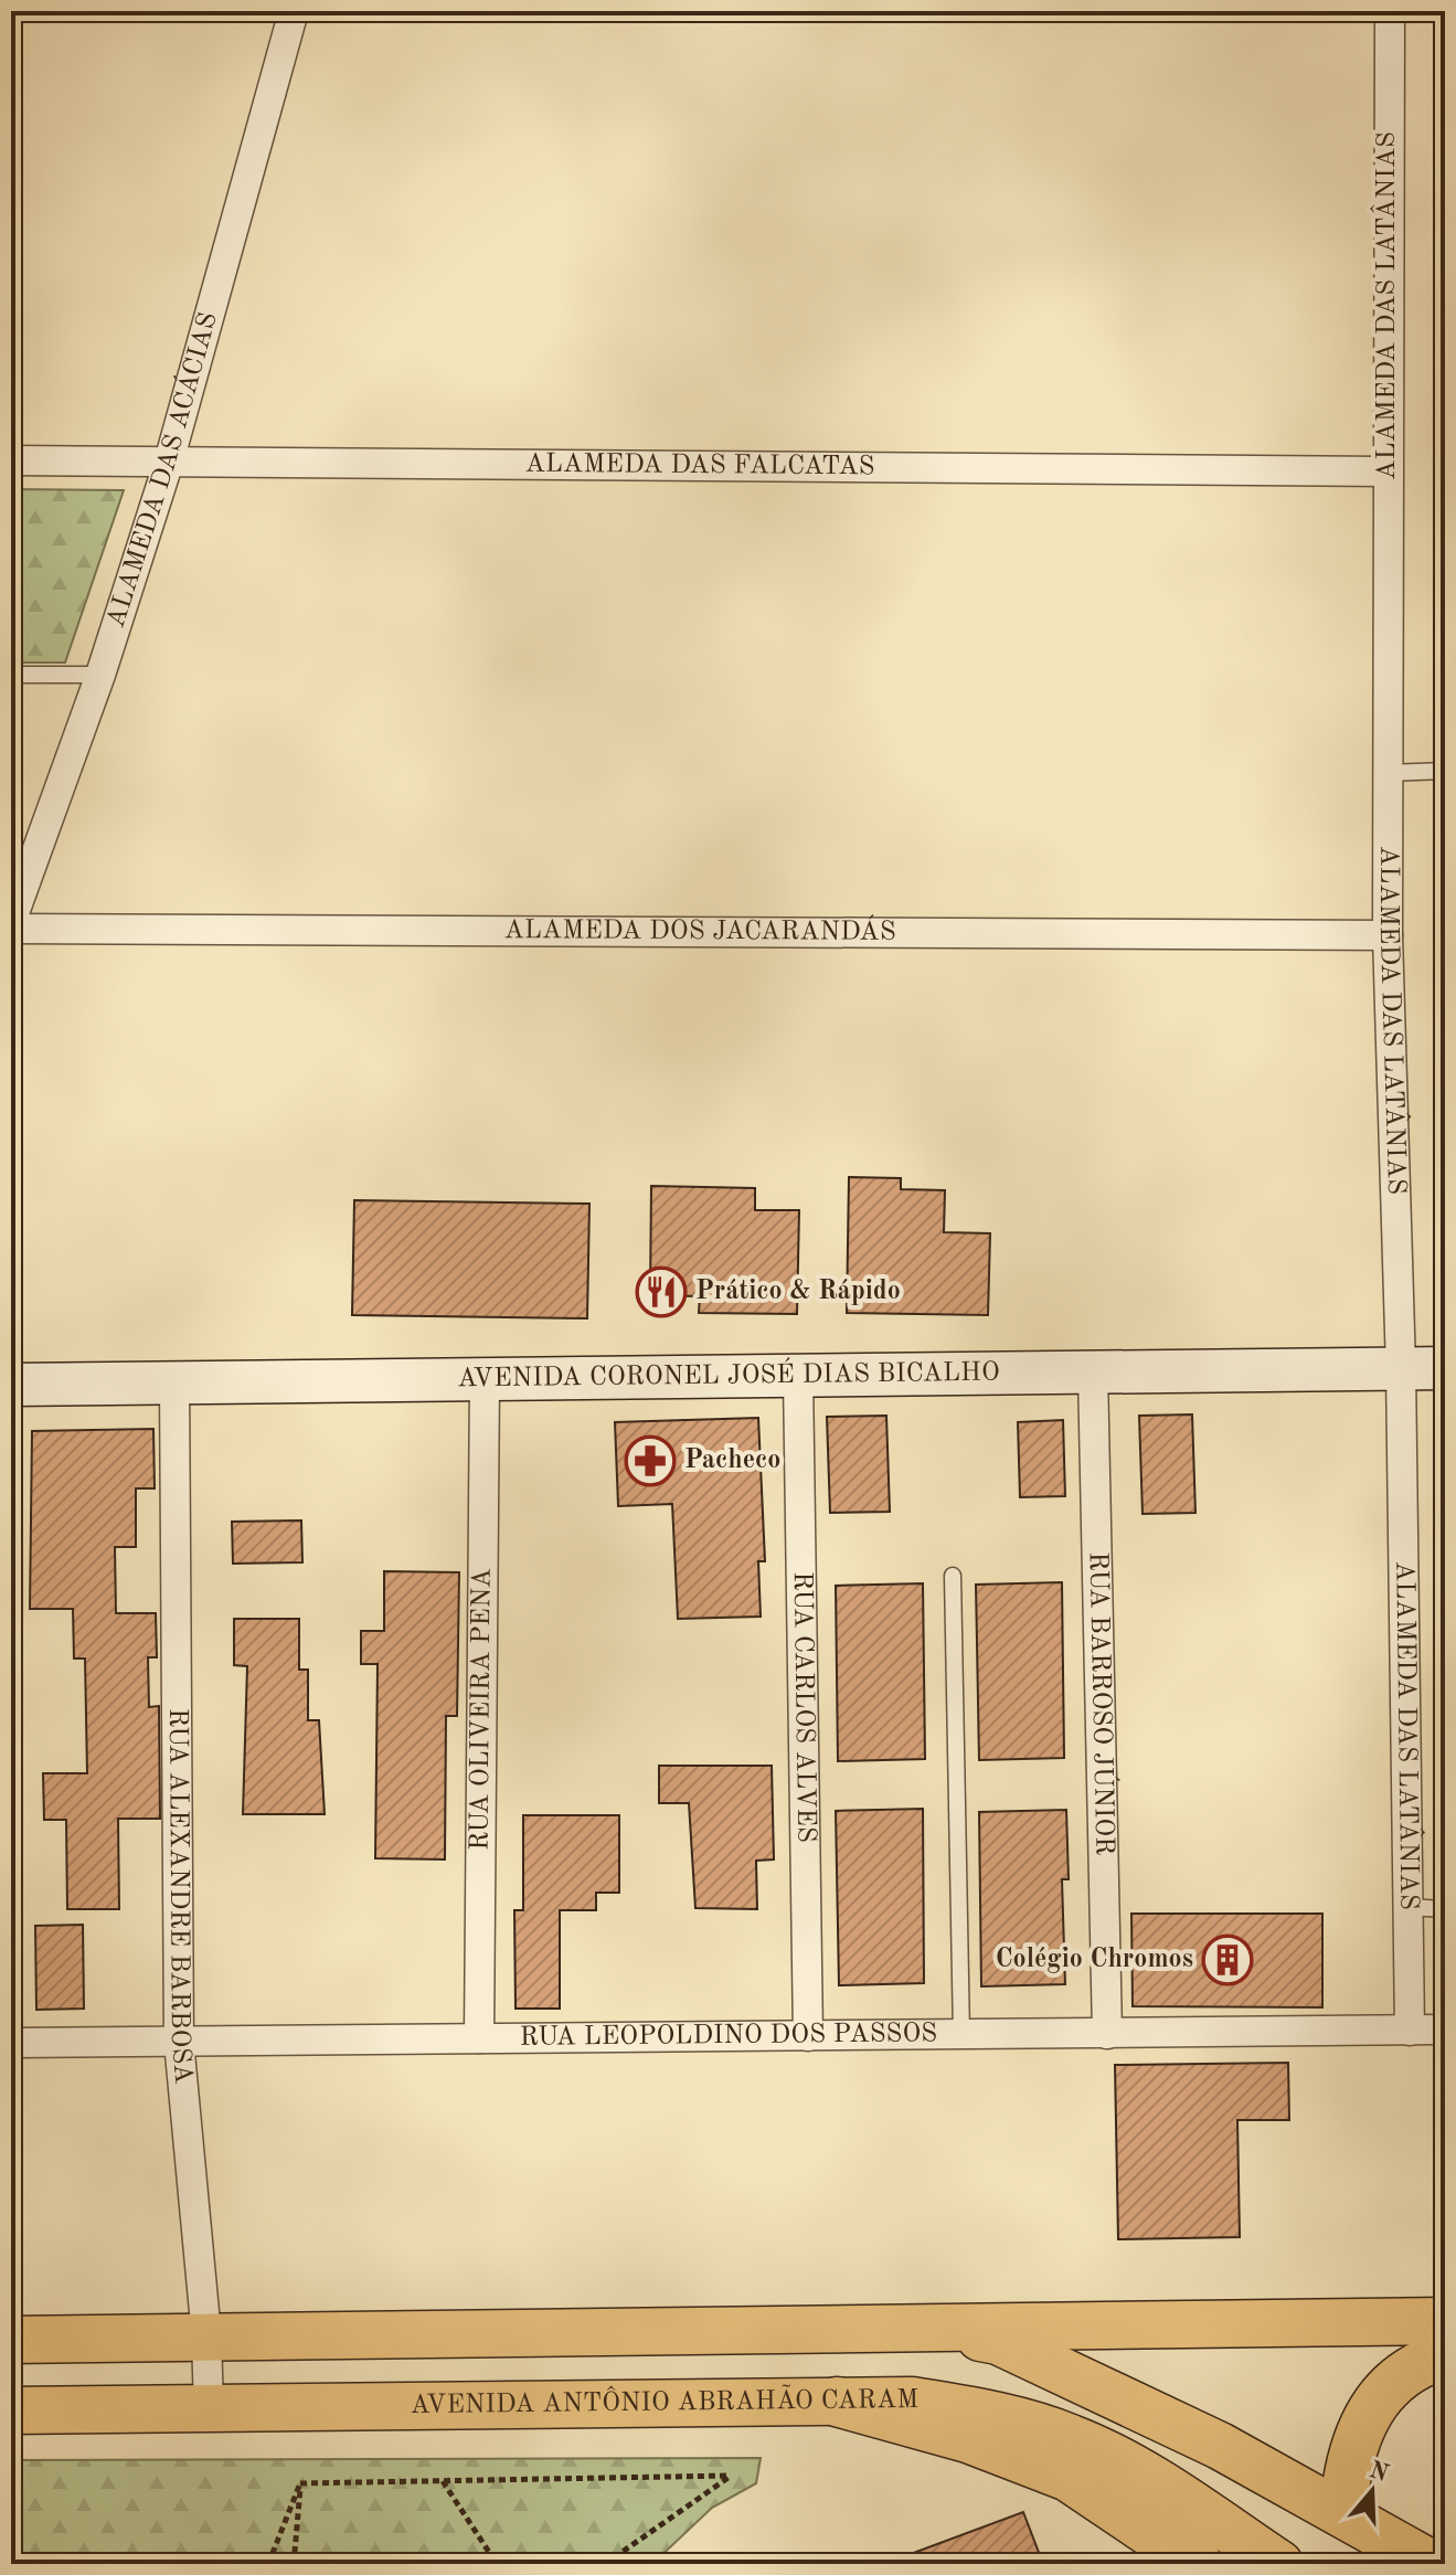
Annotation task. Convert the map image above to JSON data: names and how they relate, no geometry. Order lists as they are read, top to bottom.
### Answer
{
  "streets": {
    "main road": ["AVENIDA ANTÔNIO ABRAHÃO CARAM"],
    "street": [
      "ALAMEDA DAS LATÂNIAS",
      "ALAMEDA DAS FALCATAS",
      "ALAMEDA DAS ACÁCIAS",
      "ALAMEDA DOS JACARANDÁS",
      "AVENIDA CORONEL JOSÉ DIAS BICALHO",
      "RUA BARROSO JÚNIOR",
      "RUA CARLOS ALVES",
      "RUA OLIVEIRA PENA",
      "RUA ALEXANDRE BARBOSA",
      "RUA LEOPOLDINO DOS PASSOS"
    ]
  },
  "crossings": [
    ["ALAMEDA DAS LATÂNIAS", "ALAMEDA DAS FALCATAS"],
    ["ALAMEDA DAS LATÂNIAS", "ALAMEDA DOS JACARANDÁS"],
    ["ALAMEDA DAS LATÂNIAS", "AVENIDA CORONEL JOSÉ DIAS BICALHO"],
    ["ALAMEDA DAS LATÂNIAS", "RUA LEOPOLDINO DOS PASSOS"],
    ["ALAMEDA DAS FALCATAS", "ALAMEDA DAS ACÁCIAS"],
    ["AVENIDA CORONEL JOSÉ DIAS BICALHO", "RUA BARROSO JÚNIOR"],
    ["AVENIDA CORONEL JOSÉ DIAS BICALHO", "RUA CARLOS ALVES"],
    ["AVENIDA CORONEL JOSÉ DIAS BICALHO", "RUA OLIVEIRA PENA"],
    ["AVENIDA CORONEL JOSÉ DIAS BICALHO", "RUA ALEXANDRE BARBOSA"],
    ["RUA BARROSO JÚNIOR", "RUA LEOPOLDINO DOS PASSOS"],
    ["RUA CARLOS ALVES", "RUA LEOPOLDINO DOS PASSOS"],
    ["RUA OLIVEIRA PENA", "RUA LEOPOLDINO DOS PASSOS"],
    ["RUA ALEXANDRE BARBOSA", "RUA LEOPOLDINO DOS PASSOS"],
    ["RUA ALEXANDRE BARBOSA", "AVENIDA ANTÔNIO ABRAHÃO CARAM"]
  ],
  "places": {
    "restaurant": ["Prático & Rápido"],
    "pharmacy": ["Pacheco"],
    "building": ["Colégio Chromos"]
  },
  "north": "top"
}
